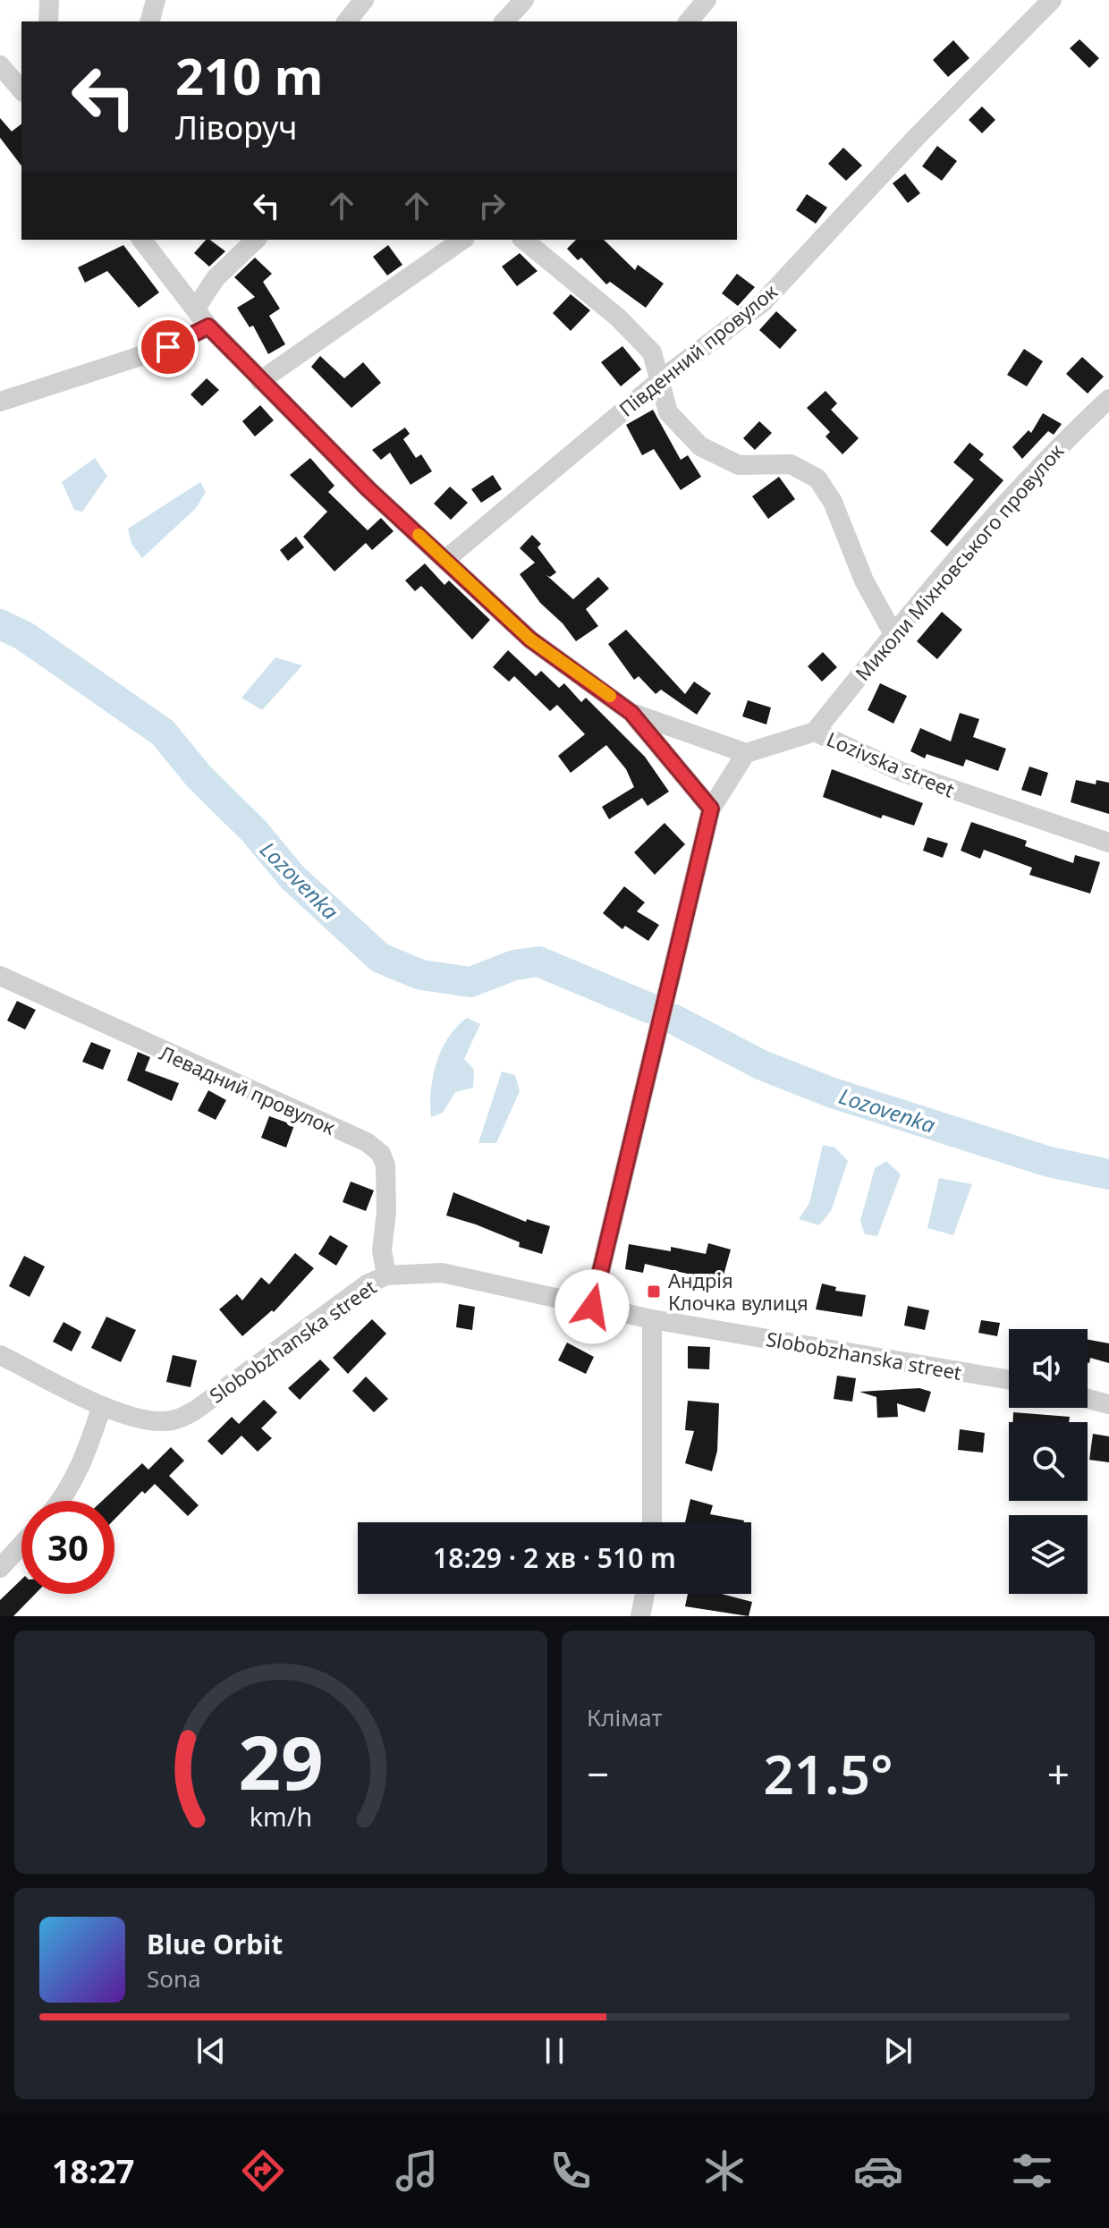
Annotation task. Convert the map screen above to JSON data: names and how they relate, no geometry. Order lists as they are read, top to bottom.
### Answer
{
  "streets": {
    "street": [
      "Південний провулок",
      "Миколи Міхновського провулок",
      "Lozivska street",
      "Левадний провулок",
      "Slobobzhanska street"
    ]
  },
  "crossings": [
    ["Миколи Міхновського провулок", "Lozivska street"],
    ["Левадний провулок", "Slobobzhanska street"]
  ],
  "water": ["Lozovenka"],
  "places": {
    "transit": ["Андрія Клочка вулиця"]
  },
  "page": {
    "turn": ["210 m", "Ліворуч"],
    "limit": "30",
    "trip": "18:29 · 2 хв · 510 m",
    "tile": "Клімат",
    "heat": ["−", "21.5°", "+"],
    "song": ["Blue Orbit", "Sona"],
    "tabs": "18:27",
    "gauge": ["29", "km/h"]
  }
}
